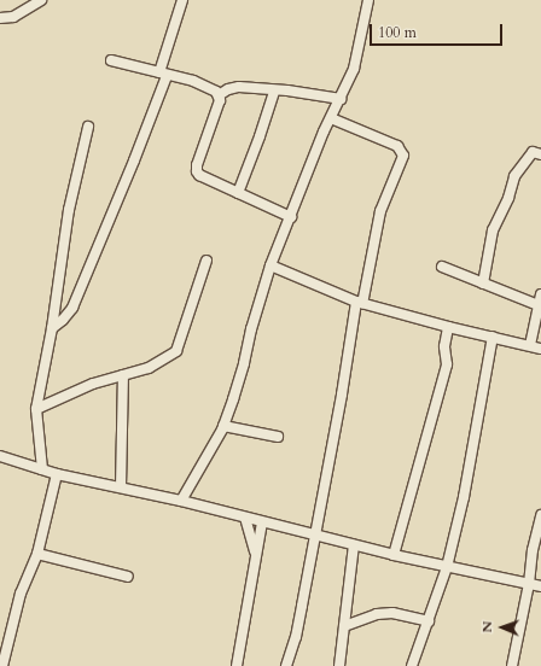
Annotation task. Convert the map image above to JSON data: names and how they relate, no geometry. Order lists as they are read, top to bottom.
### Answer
{
  "scale_bar": "100 m",
  "north": "left"
}
